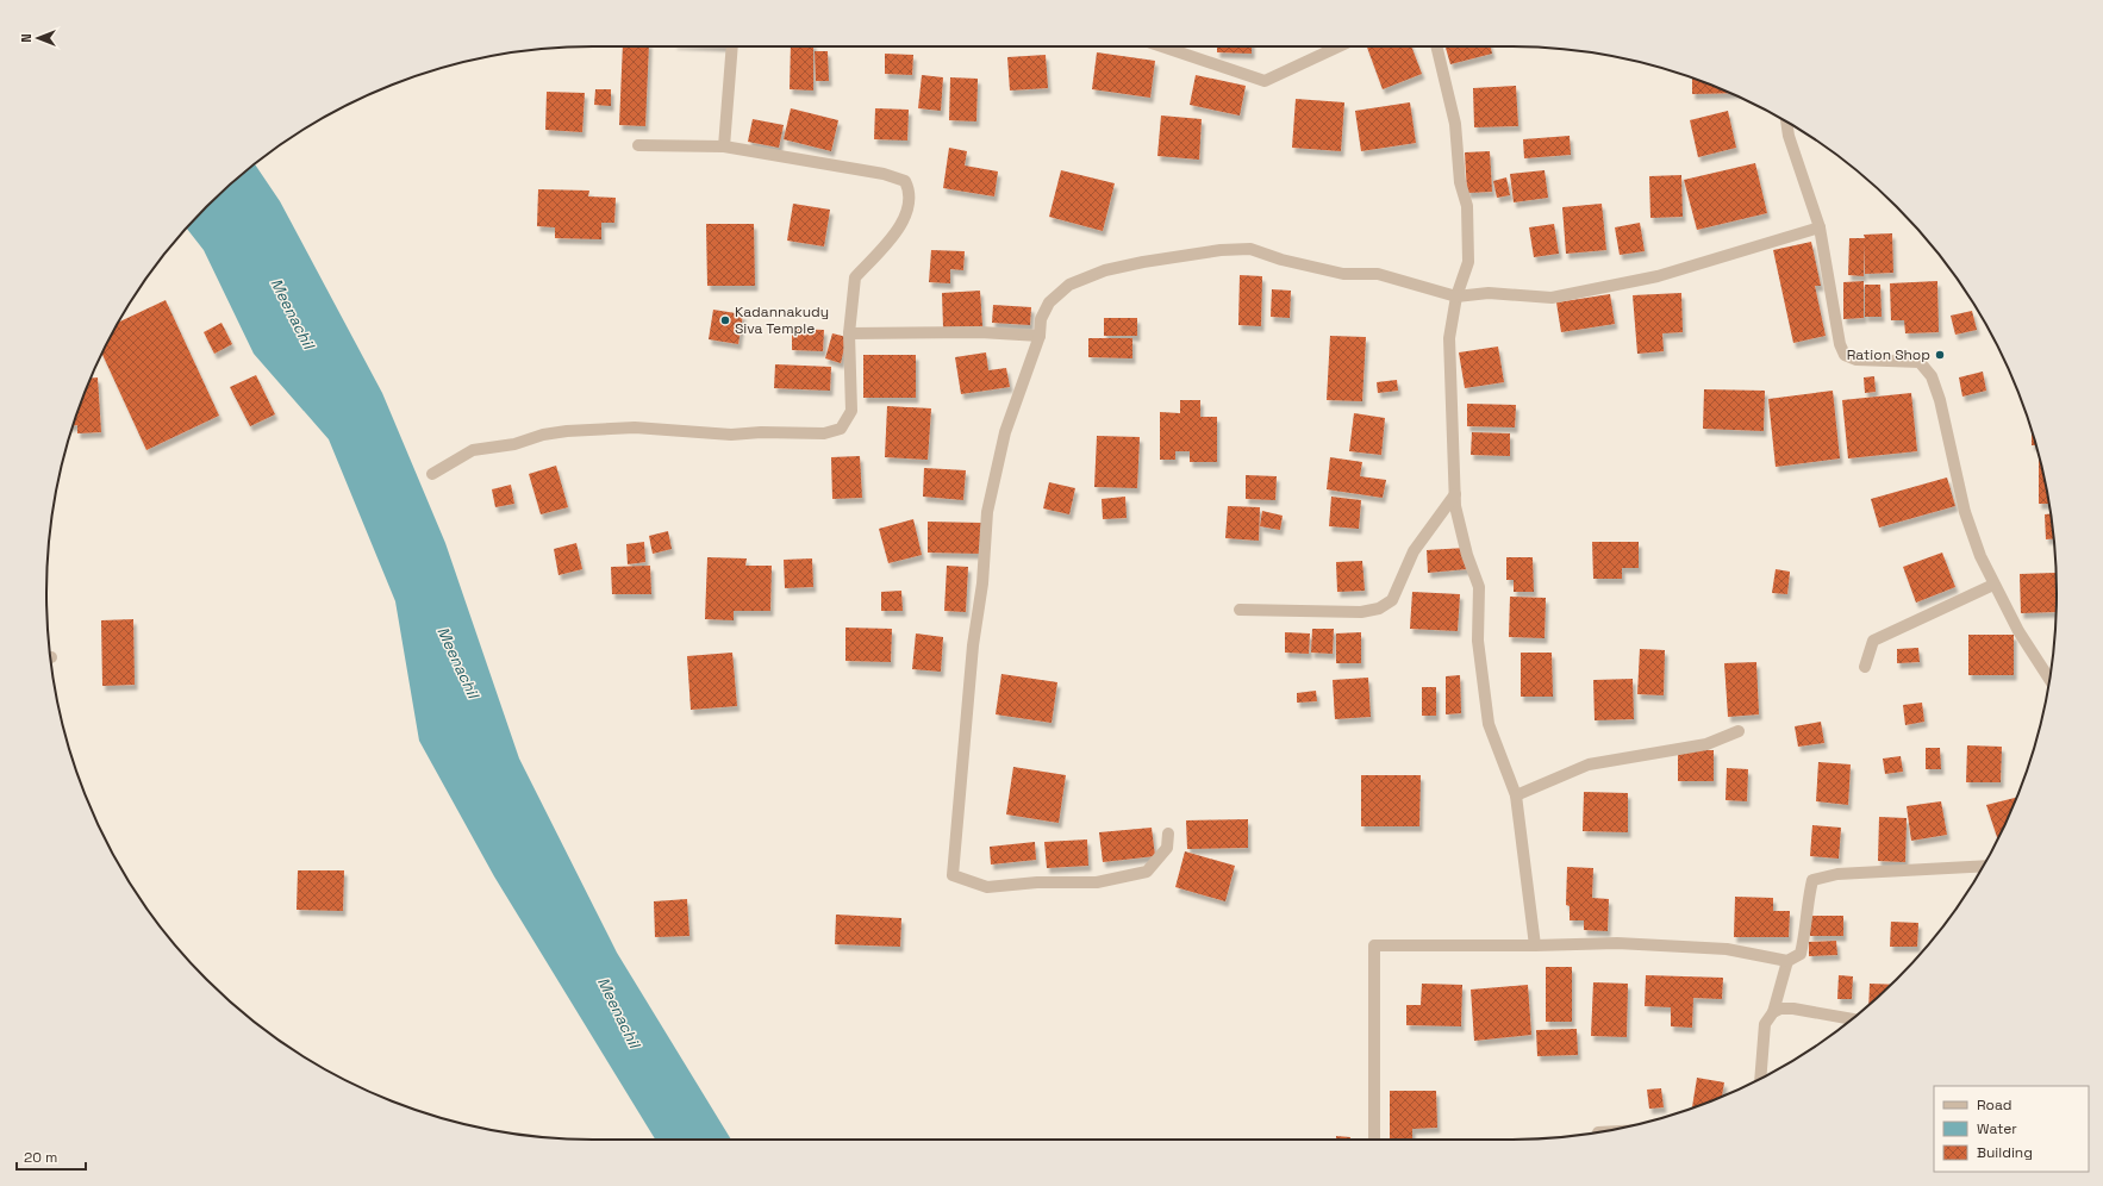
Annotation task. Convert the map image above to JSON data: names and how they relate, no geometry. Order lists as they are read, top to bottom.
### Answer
{
  "water": ["Meenachil"],
  "places": ["Kadannakudy Siva Temple", "Ration Shop"],
  "legend": ["Road", "Water", "Building"],
  "scale_bar": "20 m",
  "north": "left"
}
